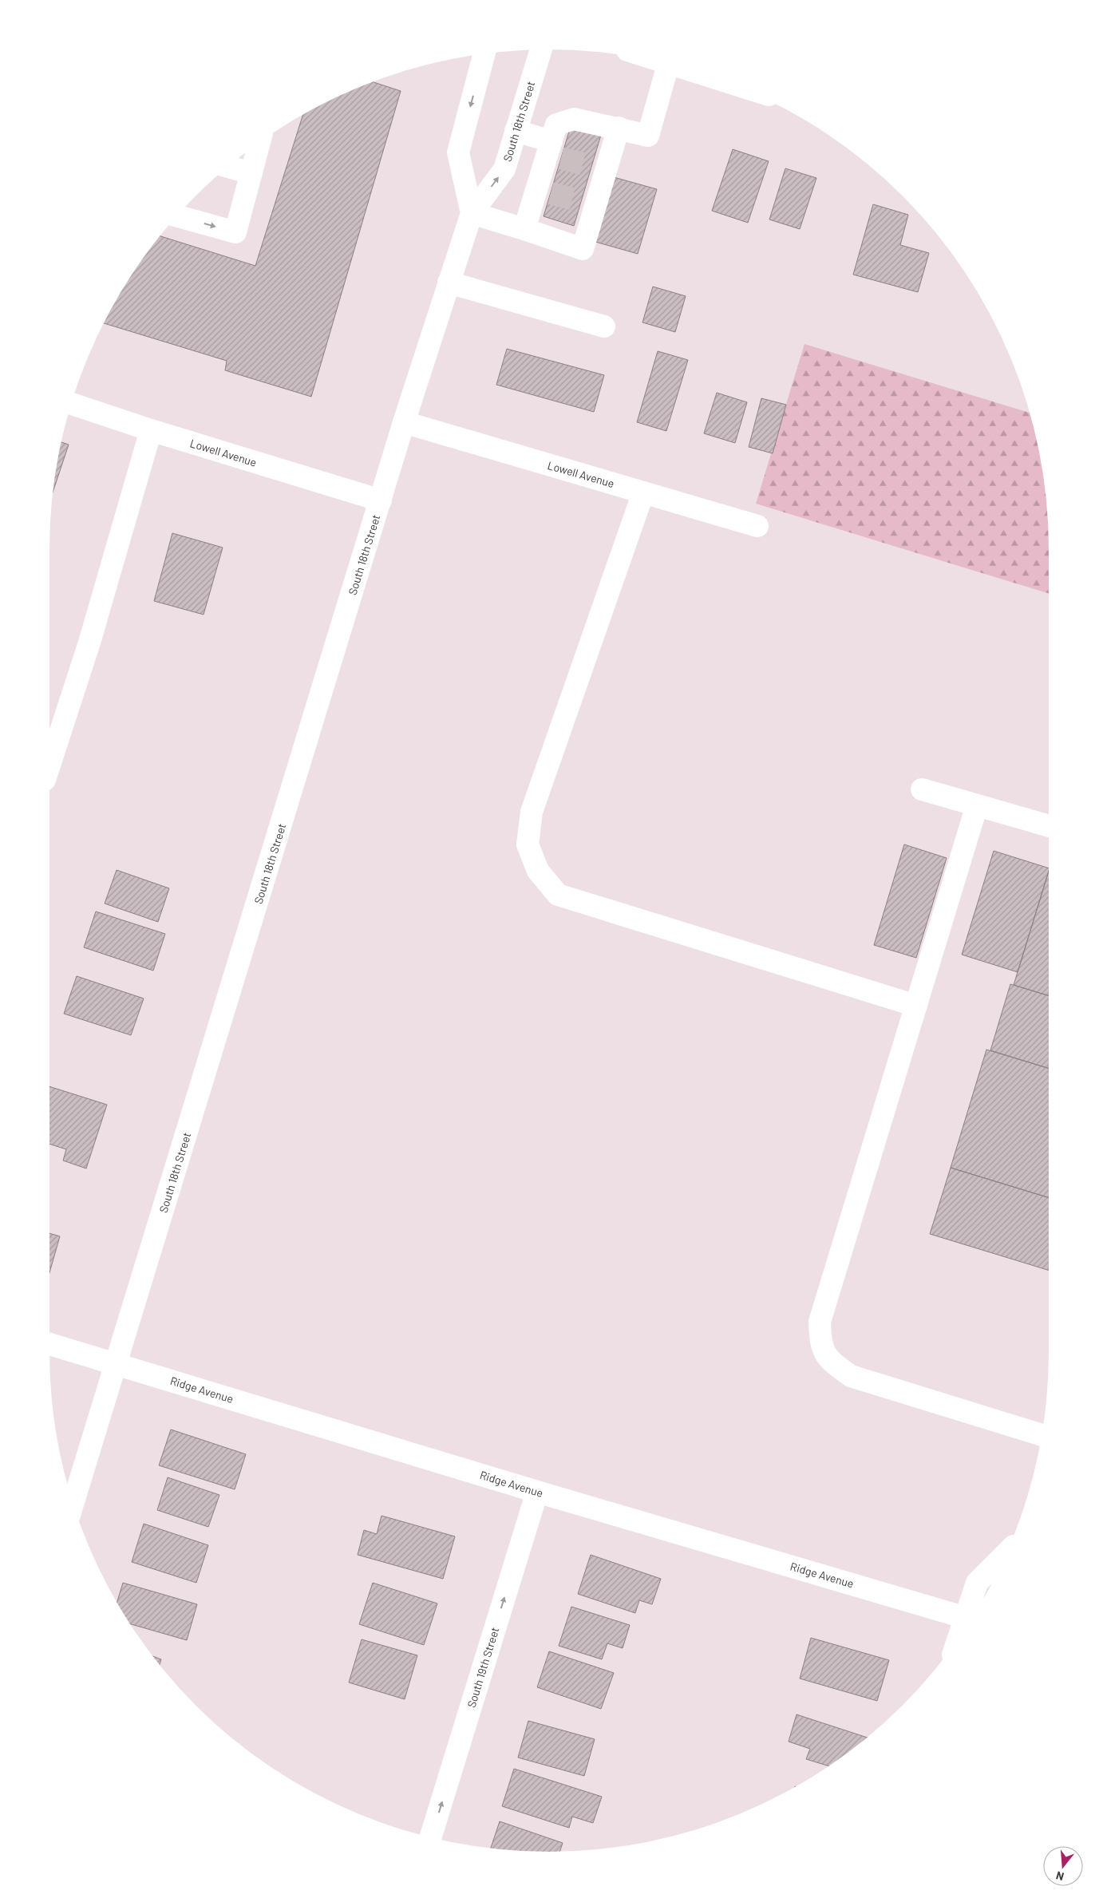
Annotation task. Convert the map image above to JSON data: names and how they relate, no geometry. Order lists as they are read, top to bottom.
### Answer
{
  "streets": {
    "street": [
      "South 18th Street",
      "Lowell Avenue",
      "Ridge Avenue",
      "South 19th Street"
    ]
  },
  "crossings": [
    ["South 18th Street", "Lowell Avenue"],
    ["South 18th Street", "Ridge Avenue"],
    ["Ridge Avenue", "South 19th Street"]
  ],
  "one_way": ["South 19th Street"],
  "north": "bottom"
}
